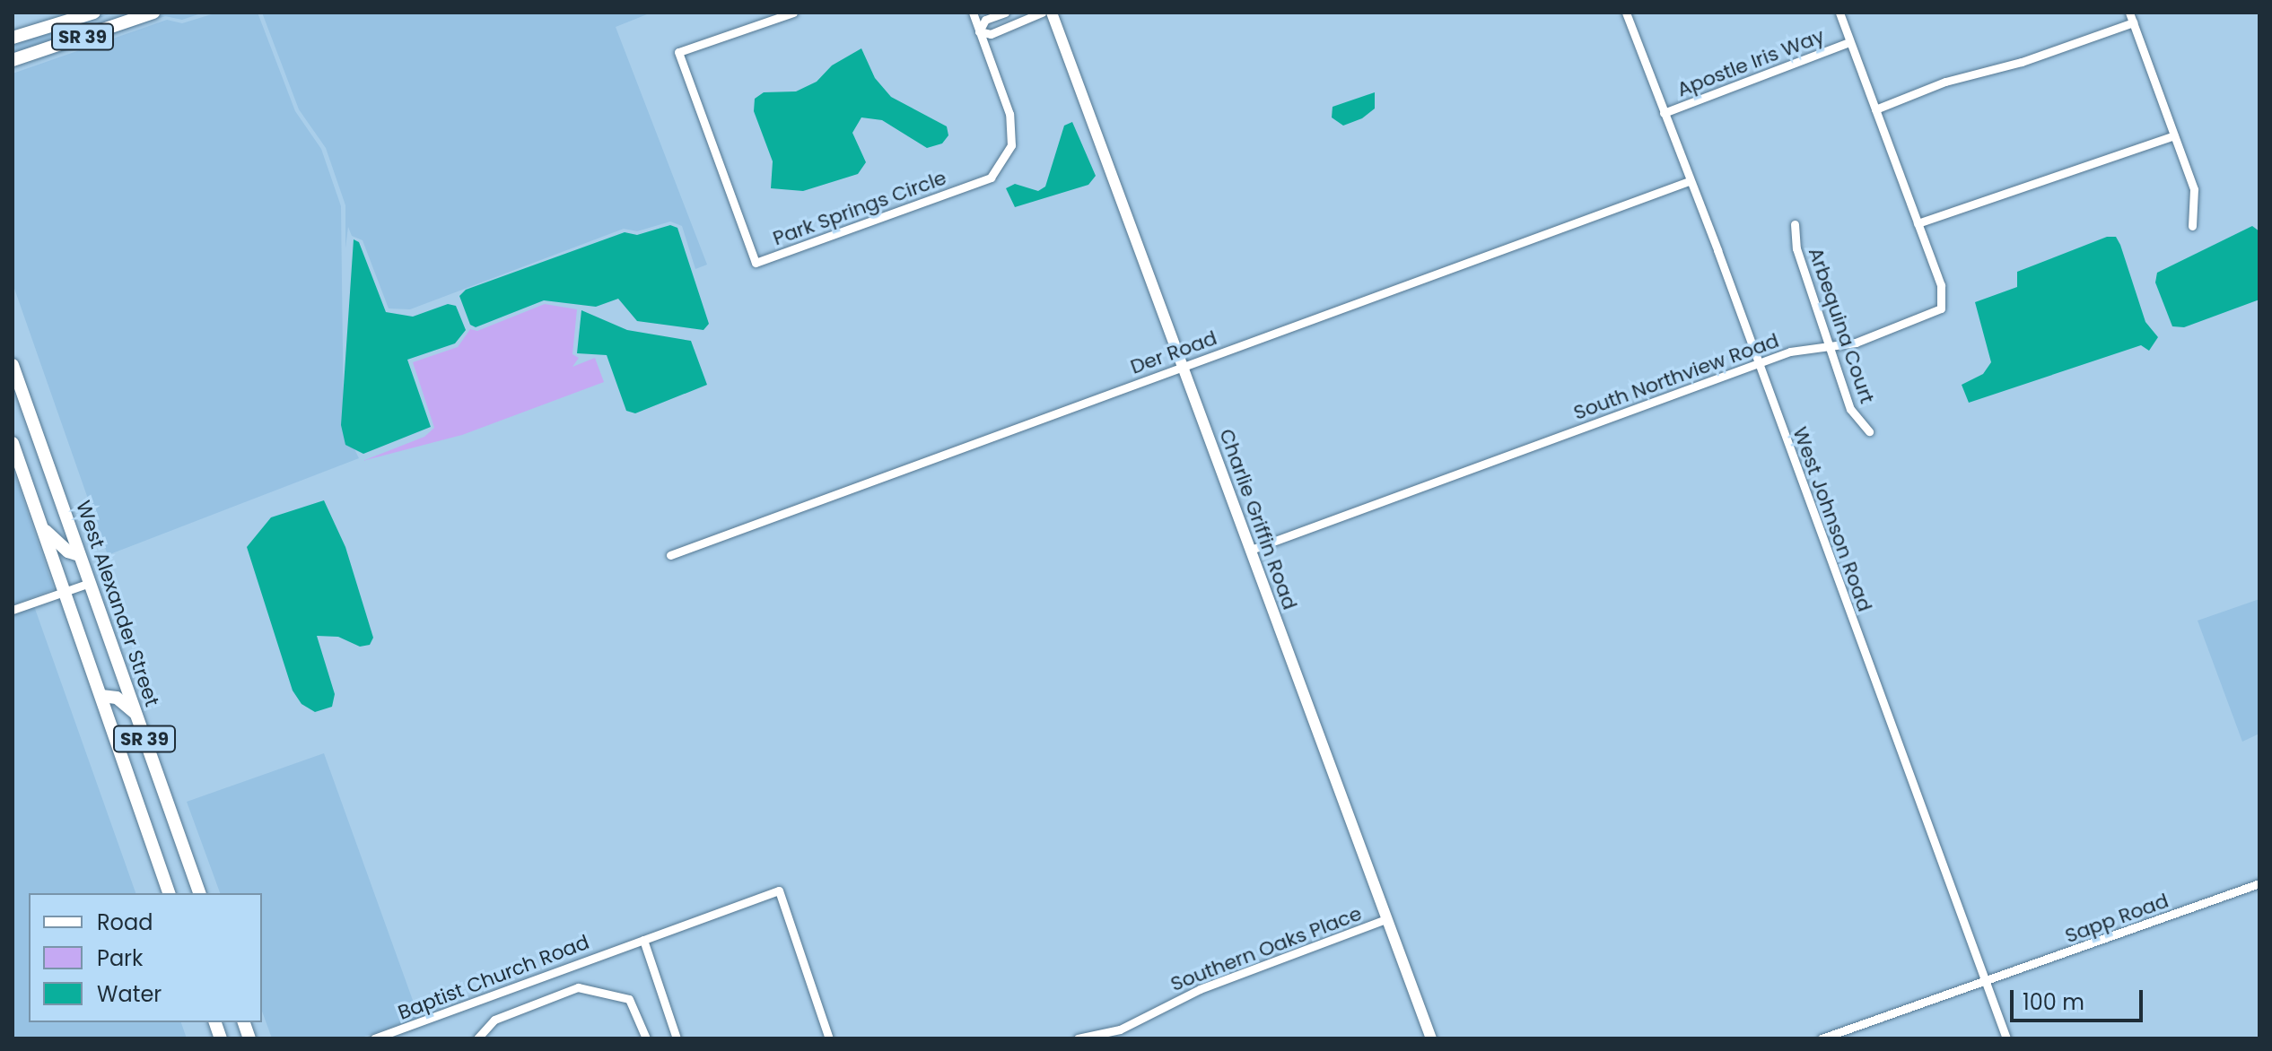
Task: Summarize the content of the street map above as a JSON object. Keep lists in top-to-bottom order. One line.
{"streets":{"main road":["SR 39","West Alexander Street"],"street":["Apostle Iris Way","Park Springs Circle","Arbequina Court","Der Road","South Northview Road","Charlie Griffin Road","West Johnson Road","Sapp Road","Southern Oaks Place","Baptist Church Road"]},"crossings":[["Apostle Iris Way","South Northview Road"],["Apostle Iris Way","West Johnson Road"],["Arbequina Court","South Northview Road"],["Der Road","Charlie Griffin Road"],["Der Road","West Johnson Road"],["South Northview Road","Charlie Griffin Road"],["South Northview Road","West Johnson Road"],["Charlie Griffin Road","Southern Oaks Place"],["West Johnson Road","Sapp Road"]],"legend":["Road","Park","Water"],"scale_bar":"100 m"}
